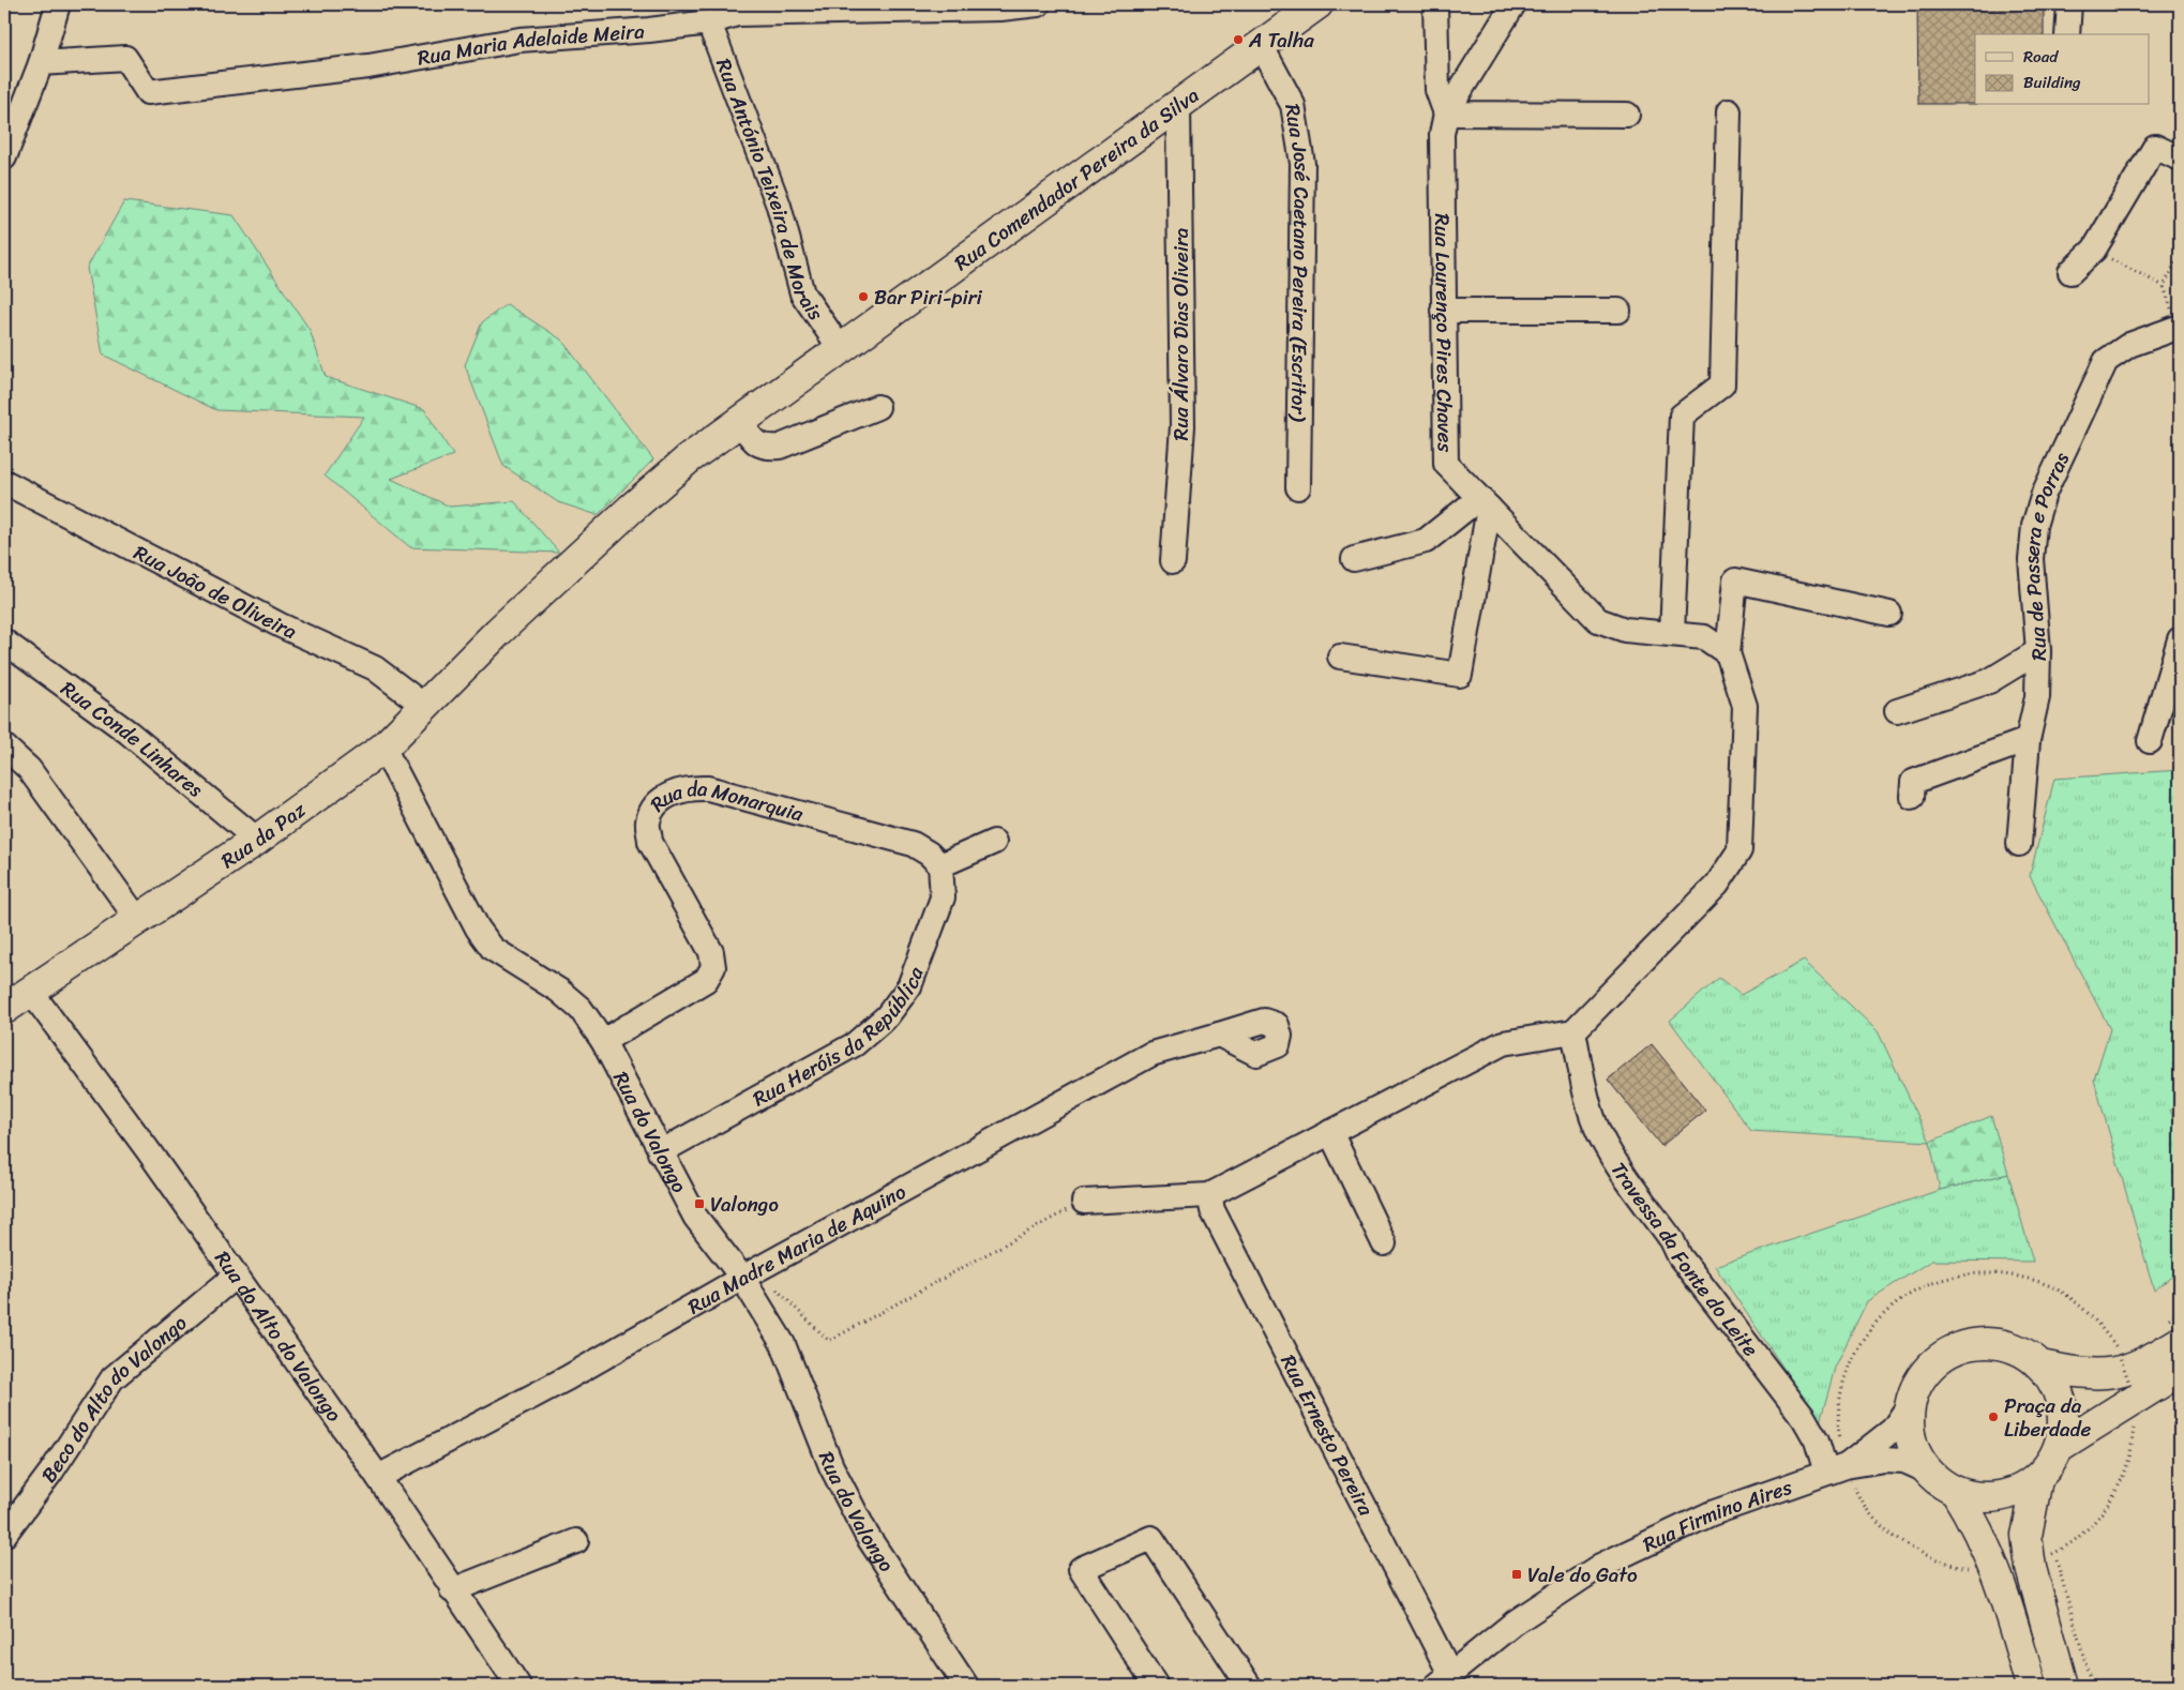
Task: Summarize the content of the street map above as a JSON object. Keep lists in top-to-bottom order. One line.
{"streets":{"main road":["Rua Comendador Pereira da Silva","Rua da Paz"],"street":["Rua Maria Adelaide Meira","Rua António Teixeira de Morais","Rua José Caetano Pereira (Escritor)","Rua Lourenço Pires Chaves","Rua Álvaro Dias Oliveira","Rua de Passera e Porras","Rua João de Oliveira","Rua Conde Linhares","Rua da Monarquia","Rua Heróis da República","Rua do Valongo","Rua Madre Maria de Aquino","Travessa da Fonte do Leite","Rua do Alto do Valongo","Beco do Alto do Valongo","Rua Ernesto Pereira","Rua Firmino Aires"]},"crossings":[["Rua Maria Adelaide Meira","Rua António Teixeira de Morais"],["Rua Comendador Pereira da Silva","Rua António Teixeira de Morais"],["Rua Comendador Pereira da Silva","Rua José Caetano Pereira (Escritor)"],["Rua Comendador Pereira da Silva","Rua Álvaro Dias Oliveira"],["Rua Comendador Pereira da Silva","Rua da Paz"],["Rua João de Oliveira","Rua da Paz"],["Rua Conde Linhares","Rua da Paz"],["Rua da Monarquia","Rua Heróis da República"],["Rua da Monarquia","Rua do Valongo"],["Rua da Paz","Rua do Valongo"],["Rua da Paz","Rua do Alto do Valongo"],["Rua Heróis da República","Rua do Valongo"],["Rua do Valongo","Rua Madre Maria de Aquino"],["Rua Madre Maria de Aquino","Rua do Alto do Valongo"],["Travessa da Fonte do Leite","Rua Firmino Aires"],["Rua do Alto do Valongo","Beco do Alto do Valongo"],["Rua Ernesto Pereira","Rua Firmino Aires"]],"places":{"other":["A Talha","Bar Piri-piri","Praça da Liberdade"],"transit":["Valongo","Vale do Gato"]},"legend":["Road","Building"]}
